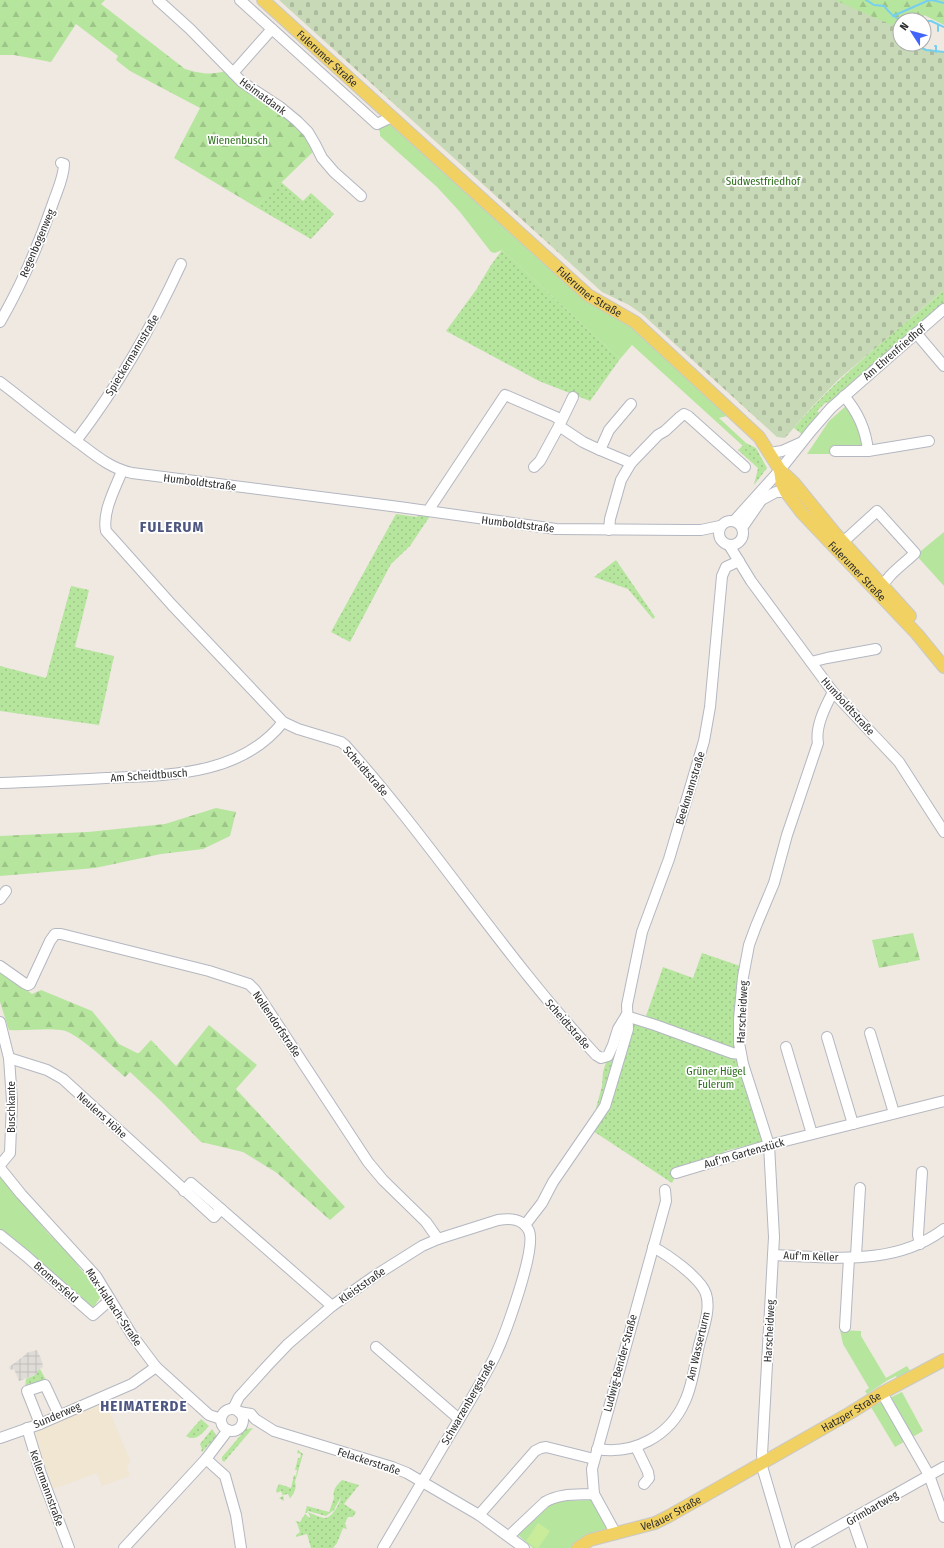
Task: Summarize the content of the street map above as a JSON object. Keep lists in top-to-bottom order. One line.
{"streets":{"main road":["Fulerumer Straße","Hatzper Straße","Velauer Straße"],"street":["Heimatdank","Regenbogenweg","Am Ehrenfriedhof","Spieckermannstraße","Humboldtstraße","Scheidtstraße","Am Scheidtbusch","Beekmannstraße","Harscheidweg","Nollendorfstraße","Buschkante","Neulens Höhe","Auf'm Gartenstück","Auf'm Keller","Bromersfeld","Kleiststraße","Max-Halbach-Straße","Am Wasserturm","Ludwig-Bender-Straße","Schwarzenbergstraße","Sunderweg","Felackerstraße","Kellermannstraße","Grimbartweg"]},"crossings":[["Fulerumer Straße","Am Ehrenfriedhof"],["Spieckermannstraße","Humboldtstraße"],["Humboldtstraße","Scheidtstraße"],["Humboldtstraße","Beekmannstraße"],["Humboldtstraße","Harscheidweg"],["Scheidtstraße","Am Scheidtbusch"],["Scheidtstraße","Beekmannstraße"],["Beekmannstraße","Kleiststraße"],["Beekmannstraße","Schwarzenbergstraße"],["Harscheidweg","Auf'm Gartenstück"],["Harscheidweg","Auf'm Keller"],["Harscheidweg","Hatzper Straße"],["Harscheidweg","Velauer Straße"],["Nollendorfstraße","Kleiststraße"],["Buschkante","Neulens Höhe"],["Buschkante","Max-Halbach-Straße"],["Neulens Höhe","Kleiststraße"],["Bromersfeld","Max-Halbach-Straße"],["Kleiststraße","Max-Halbach-Straße"],["Kleiststraße","Schwarzenbergstraße"],["Kleiststraße","Felackerstraße"],["Max-Halbach-Straße","Sunderweg"],["Max-Halbach-Straße","Felackerstraße"],["Am Wasserturm","Ludwig-Bender-Straße"],["Ludwig-Bender-Straße","Velauer Straße"],["Schwarzenbergstraße","Felackerstraße"],["Hatzper Straße","Velauer Straße"],["Sunderweg","Kellermannstraße"]],"districts":["FULERUM","HEIMATERDE"],"parks":["Wienenbusch","Südwestfriedhof","Grüner Hügel Fulerum"],"north":"top left"}
